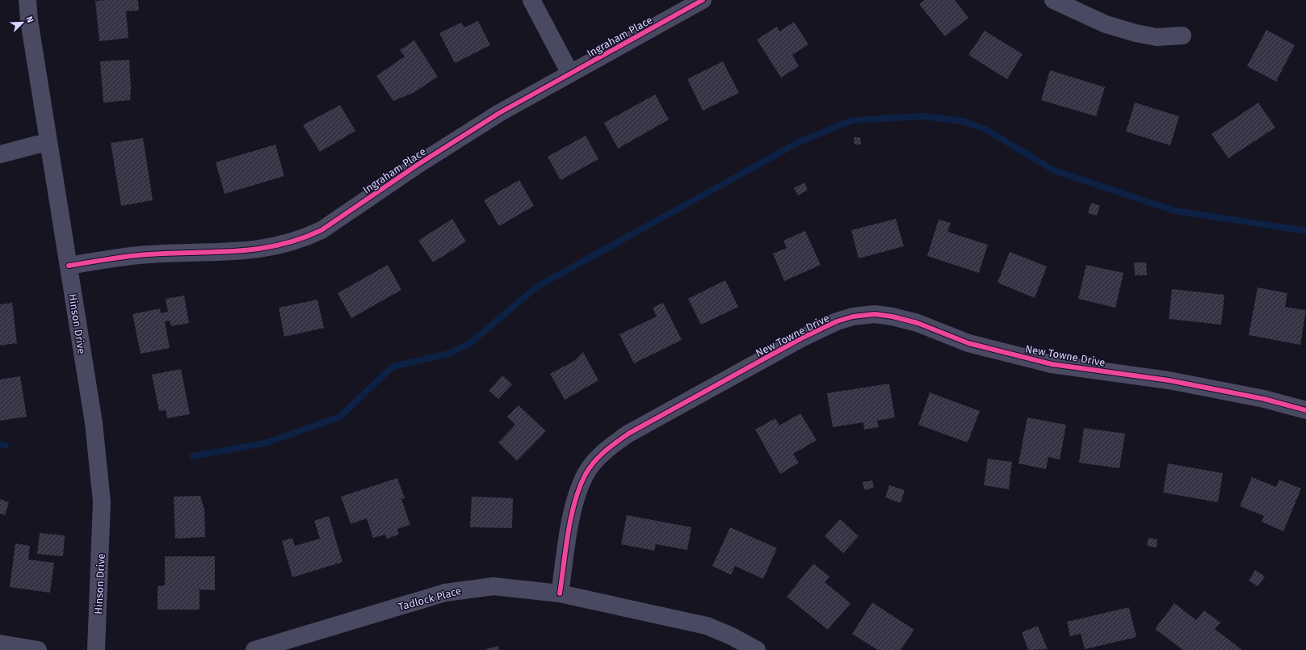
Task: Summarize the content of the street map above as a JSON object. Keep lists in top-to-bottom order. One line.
{"streets":{"street":["Ingraham Place","Hinson Drive","New Towne Drive","Tadlock Place"]},"crossings":[["Ingraham Place","Hinson Drive"],["New Towne Drive","Tadlock Place"]],"north":"top right"}
